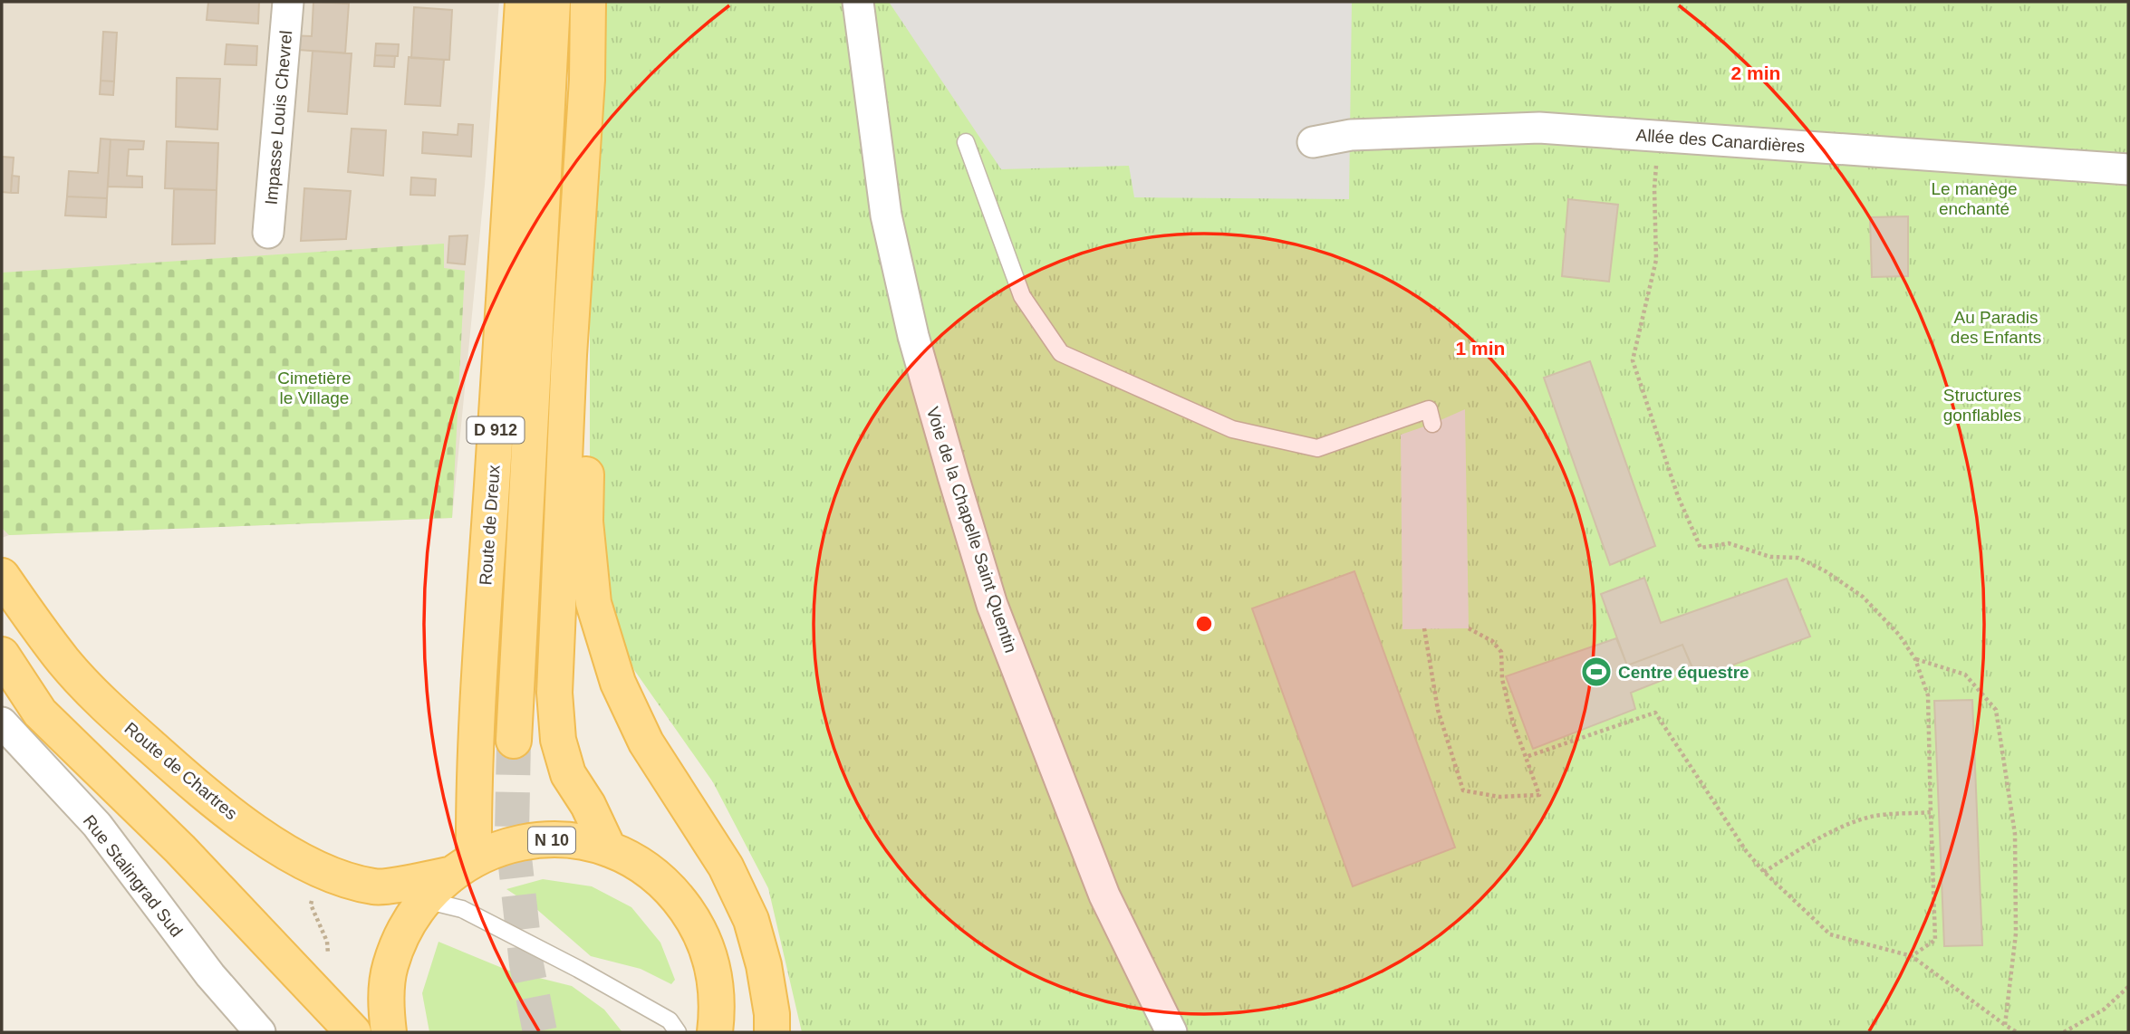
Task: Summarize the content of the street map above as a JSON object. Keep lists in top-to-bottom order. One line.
{"streets":{"main road":["D 912","Route de Dreux","Route de Chartres","N 10"],"street":["Impasse Louis Chevrel","Allée des Canardières","Voie de la Chapelle Saint Quentin","Rue Stalingrad Sud"]},"crossings":[["Route de Dreux","Route de Chartres"],["Route de Dreux","N 10"],["Route de Chartres","N 10"]],"parks":["Le manège enchanté","Au Paradis des Enfants","Cimetière le Village","Structures gonflables"],"places":{"sports":["Centre équestre"]},"rings":["2 min","1 min"]}
